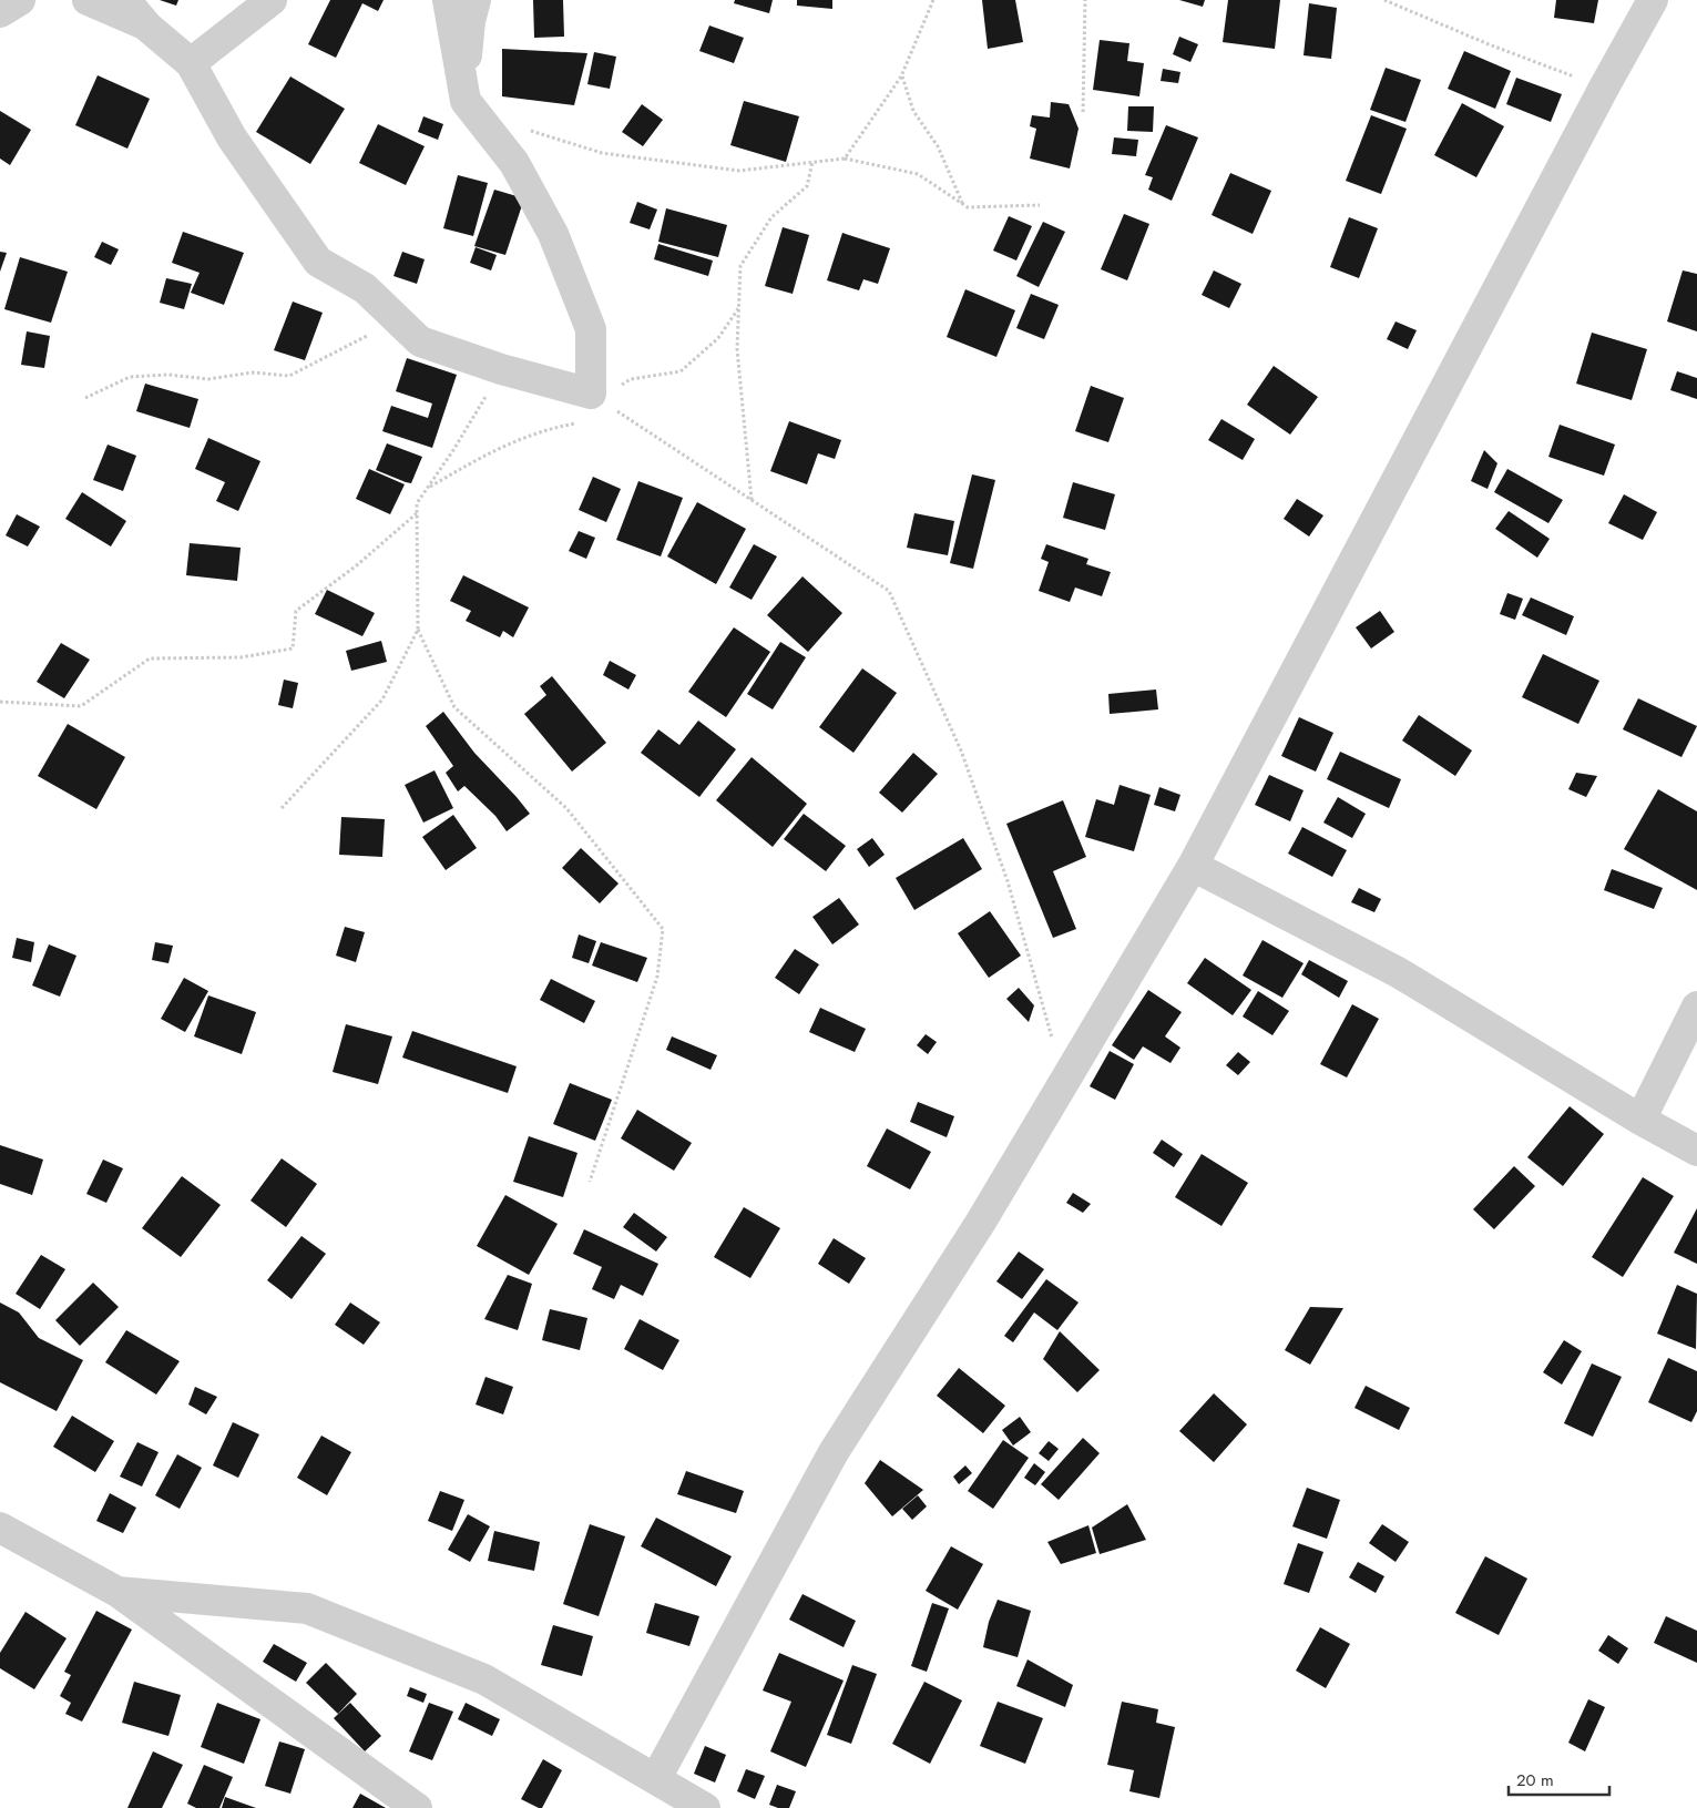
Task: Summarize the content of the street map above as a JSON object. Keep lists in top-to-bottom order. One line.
{"scale_bar":"20 m"}
